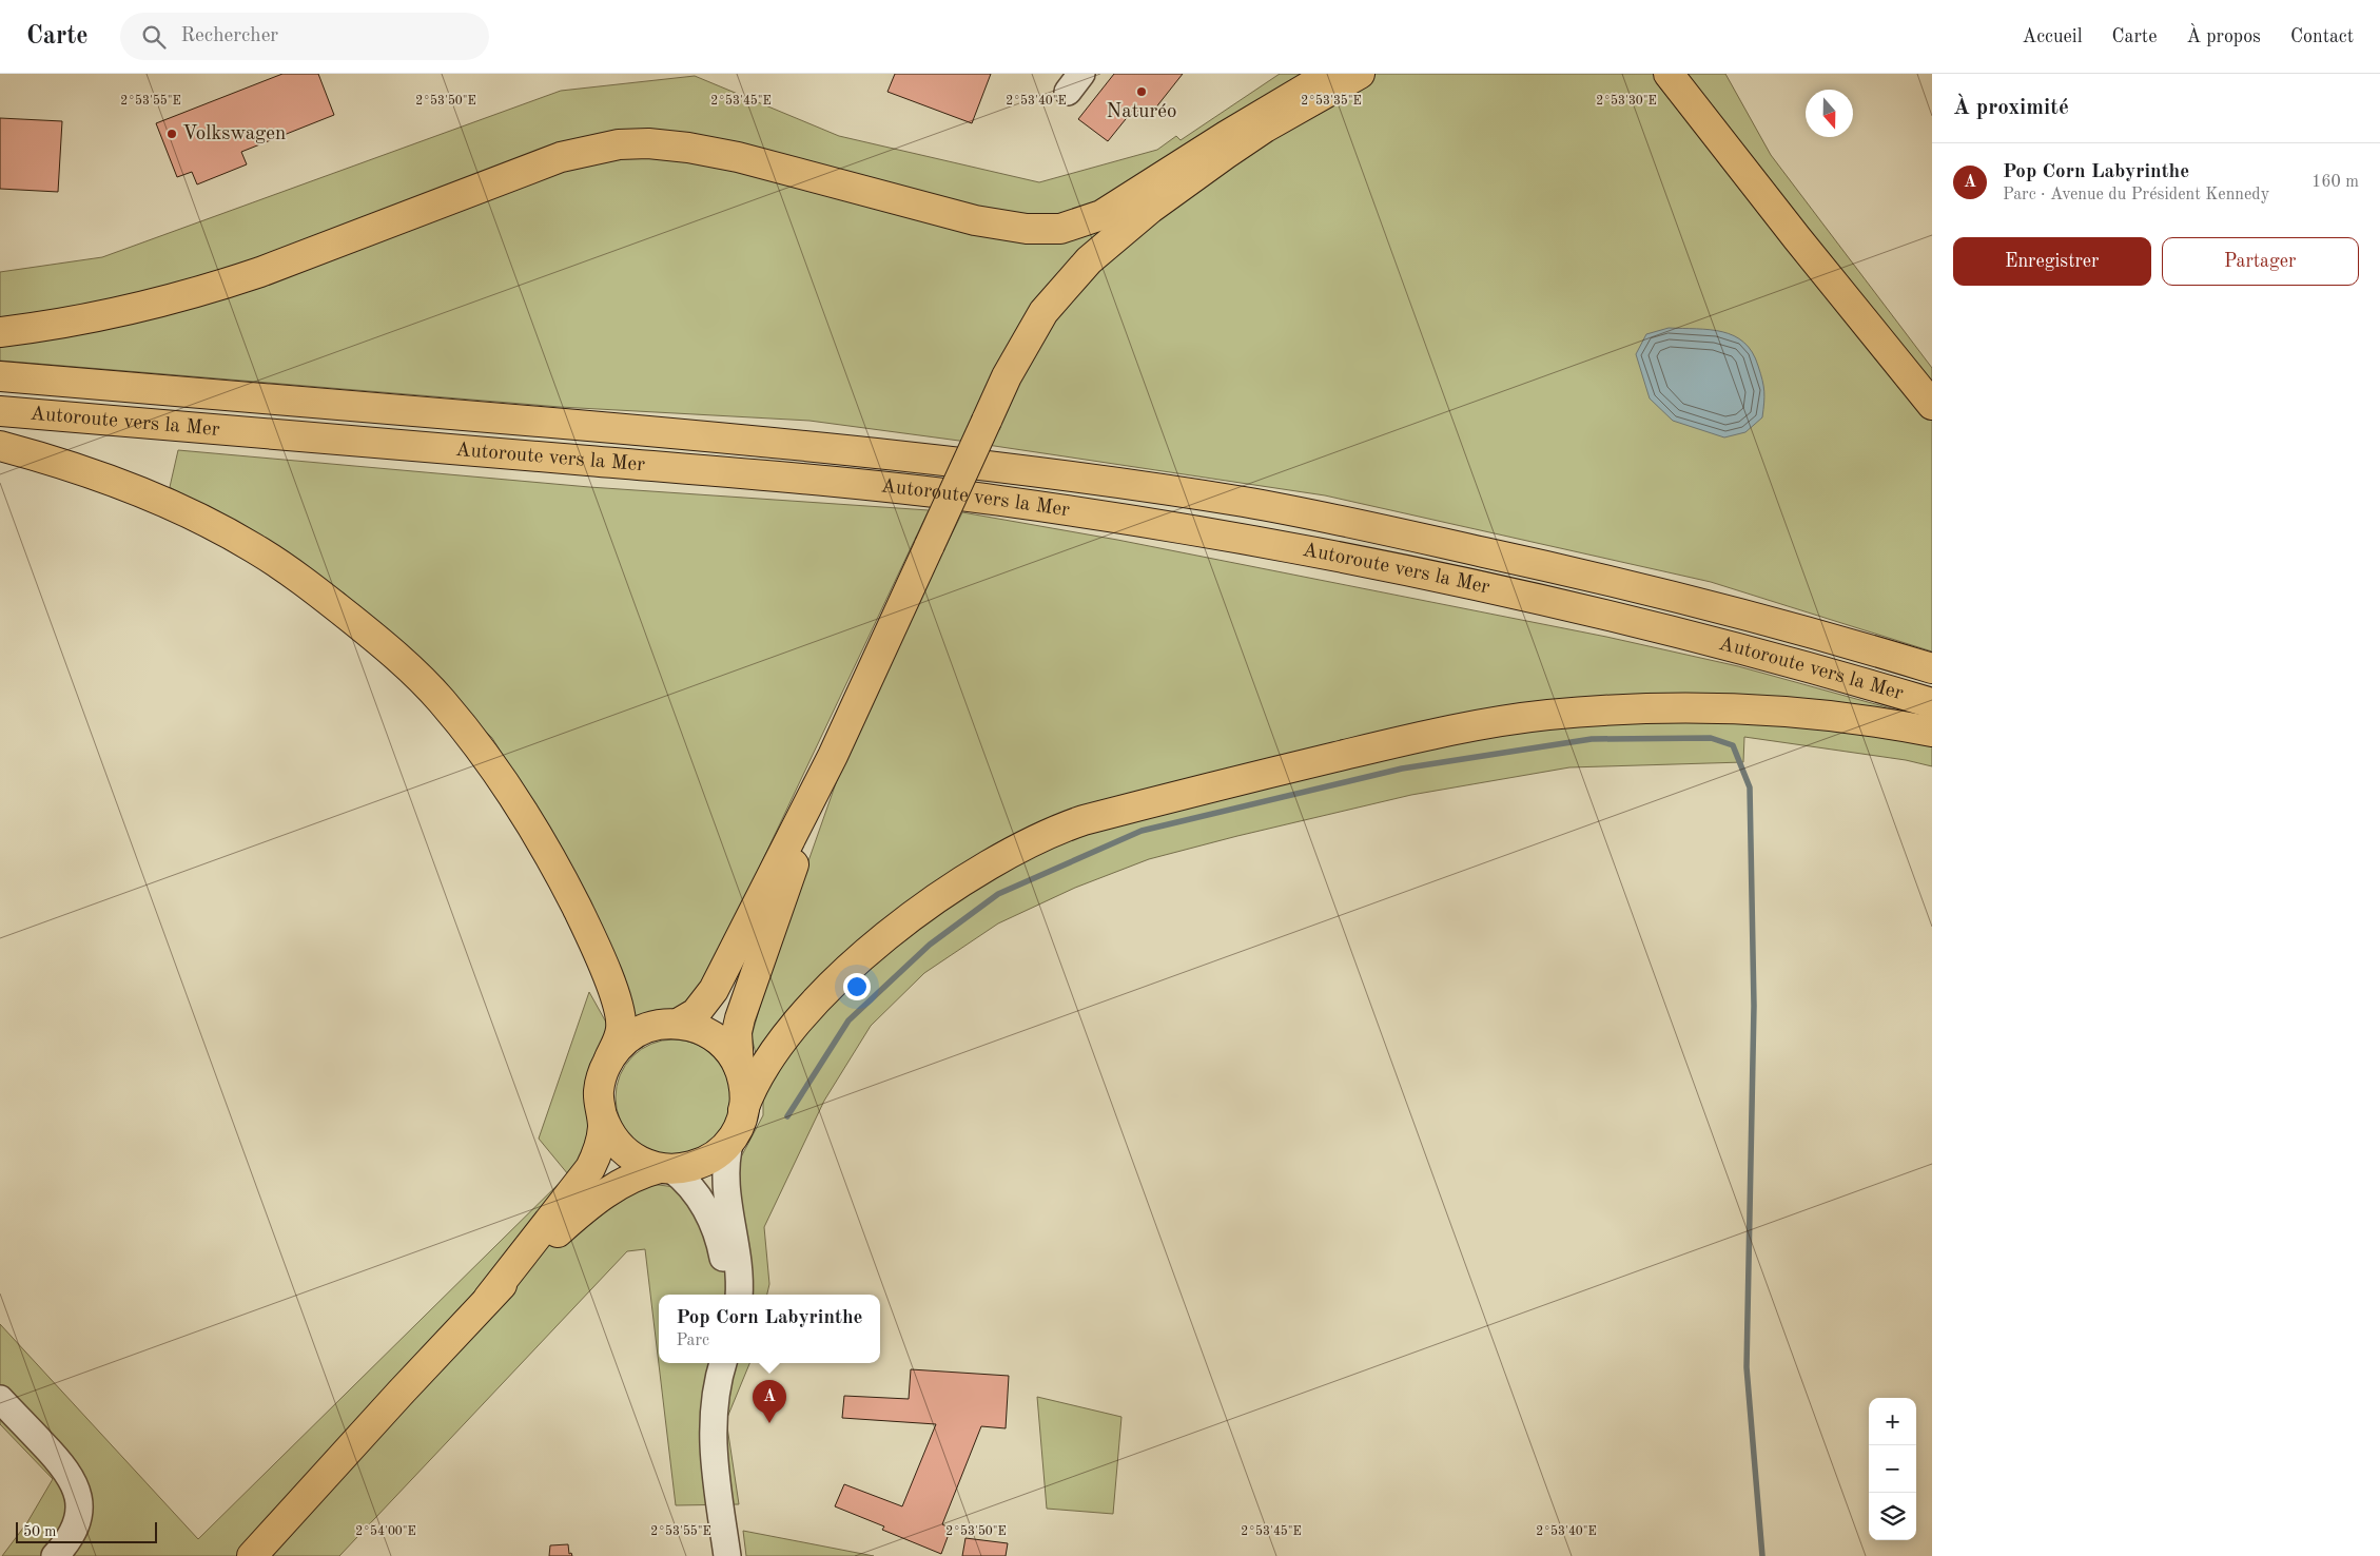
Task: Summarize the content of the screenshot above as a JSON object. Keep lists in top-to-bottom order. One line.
{"streets":{"main road":["Autoroute vers la Mer"]},"places":["Naturéo","Volkswagen"],"scale_bar":"50 m","north":"bottom","page":{"header":"Carte","search":"Rechercher","nav":["Accueil","Carte","À propos","Contact"],"heading":"À proximité","list":[{"mark":"A","name":"Pop Corn Labyrinthe","note":"Parc · Avenue du Président Kennedy","value":"160 m"}],"buttons":["Enregistrer","Partager"],"popup":["Pop Corn Labyrinthe","Parc"],"pins":"A","map_buttons":["+","−"],"scale":"50 m"},"coordinates":["2°53'30\"E","2°53'55\"E","2°53'50\"E","2°53'45\"E","2°53'40\"E","2°53'35\"E","2°54'00\"E"]}
